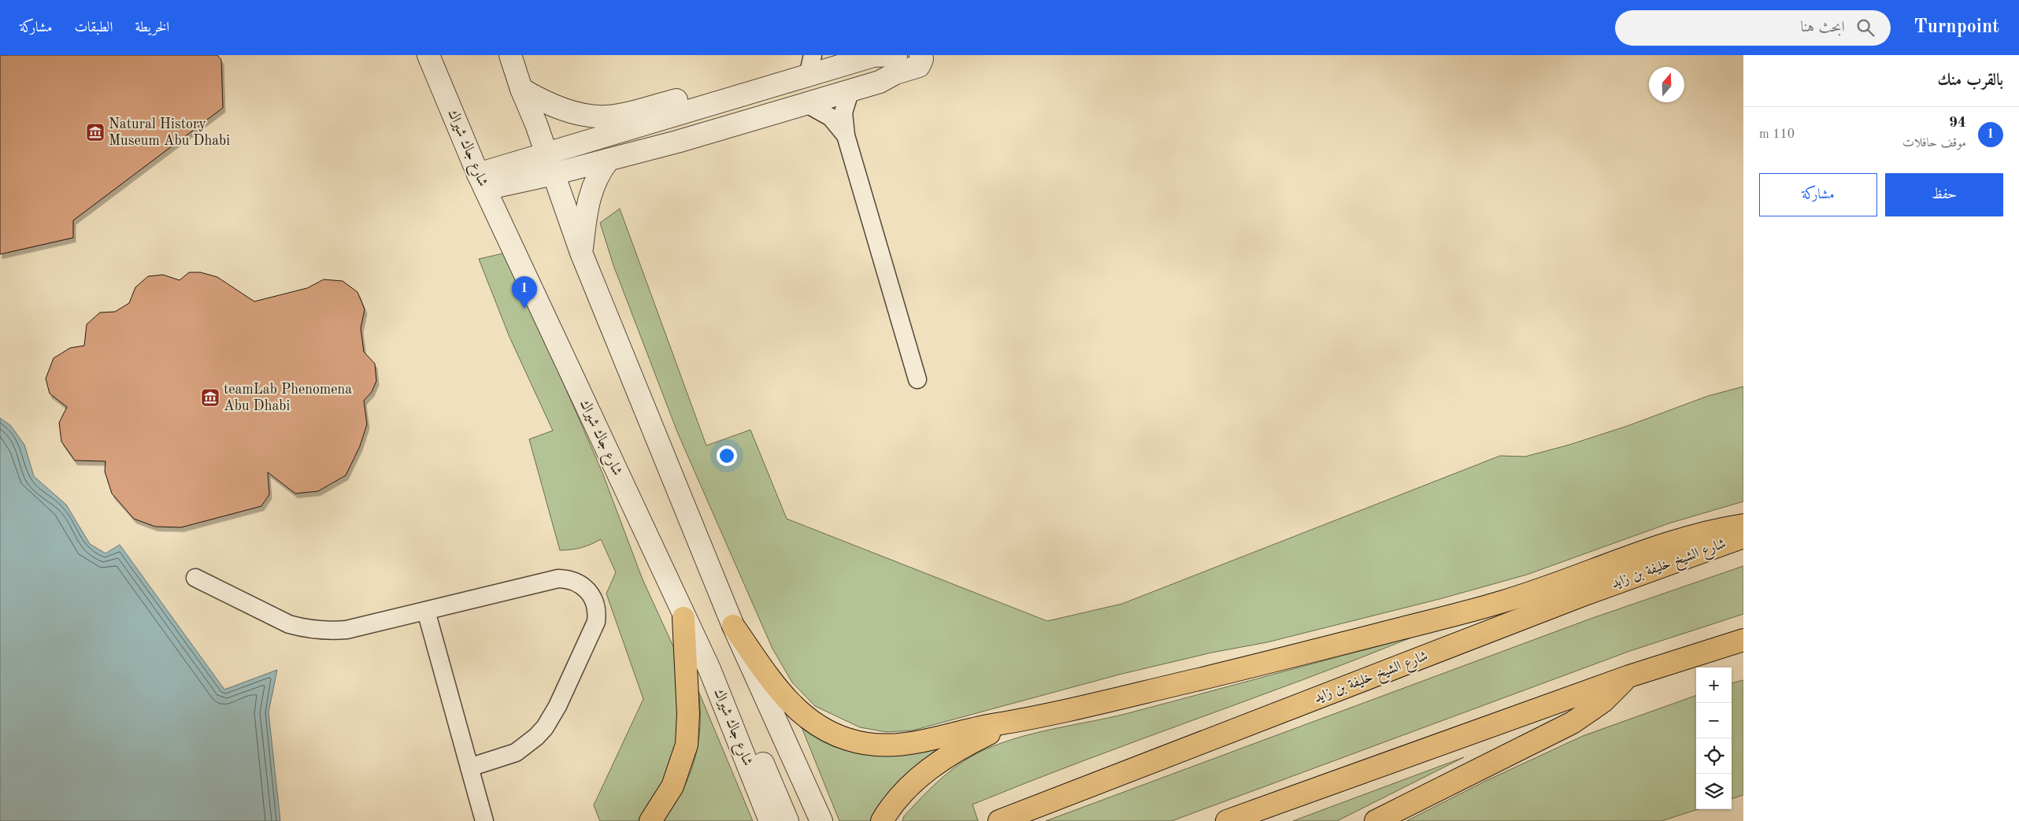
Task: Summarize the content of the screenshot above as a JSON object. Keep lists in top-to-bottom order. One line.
{"streets":{"highway":["شارع الشيخ خليفة بن زايد"],"street":["شارع جاك شيراك"]},"places":{"museum":["Natural History Museum Abu Dhabi","teamLab Phenomena Abu Dhabi"]},"north":"top","page":{"header":"Turnpoint","search":"ابحث هنا","nav":["الخريطة","الطبقات","مشاركة"],"heading":"بالقرب منك","list":[{"mark":"1","name":"94","note":"موقف حافلات","value":"110 m"}],"buttons":["حفظ","مشاركة"],"pins":"1","map_buttons":["+","−"]}}
